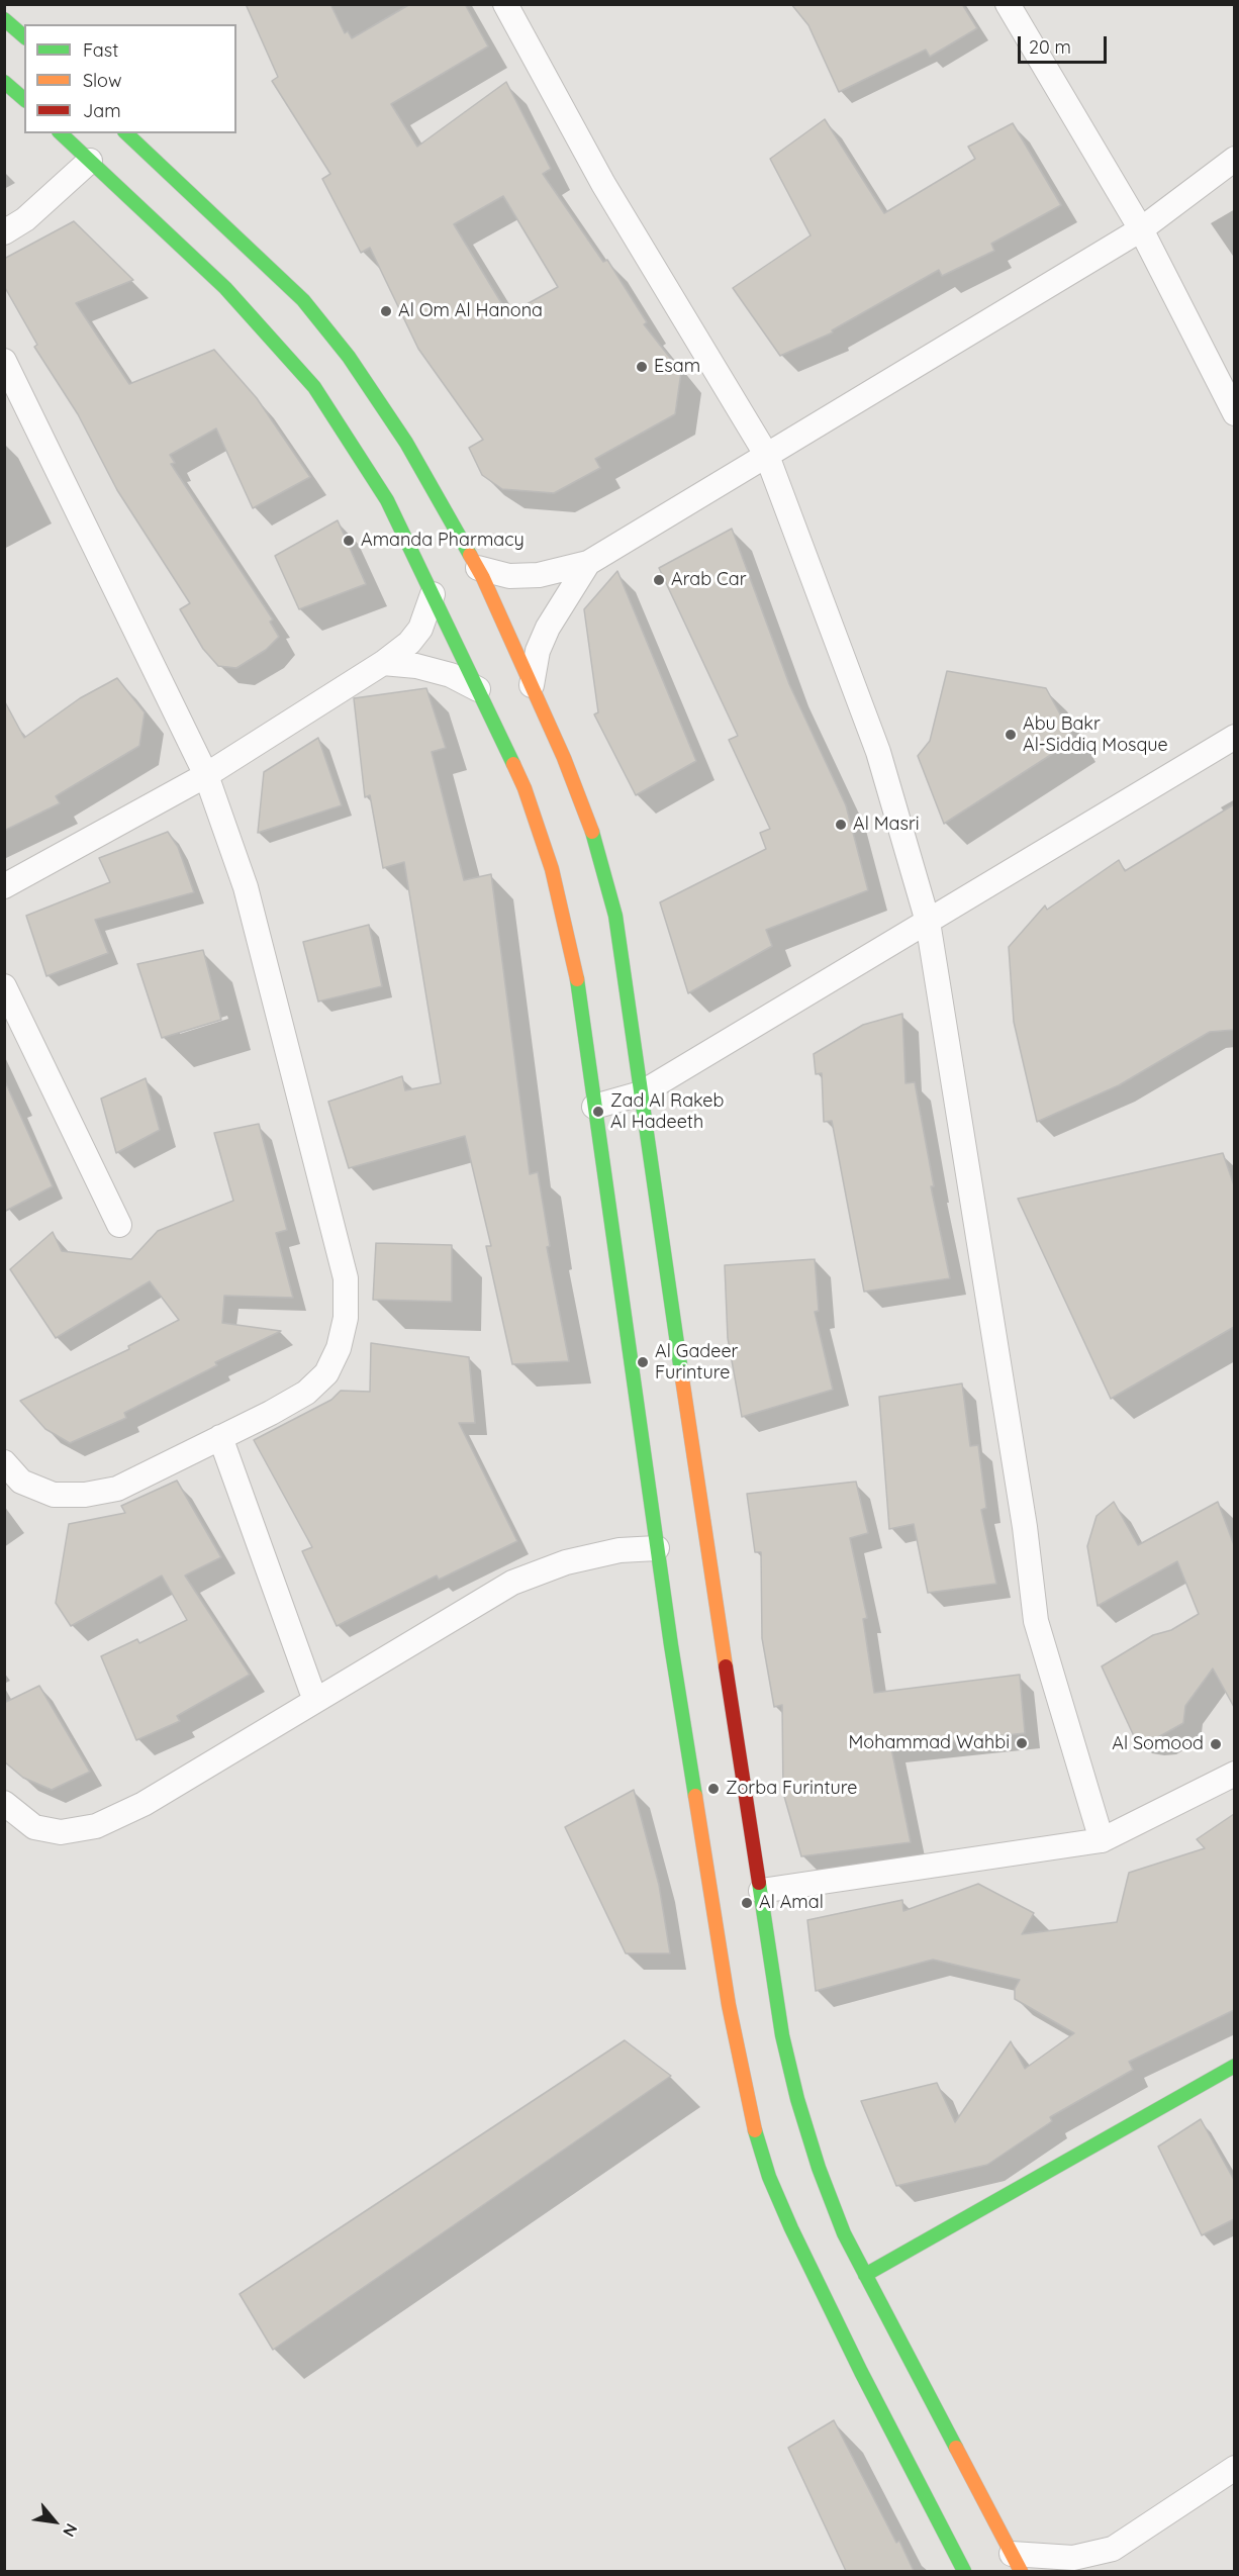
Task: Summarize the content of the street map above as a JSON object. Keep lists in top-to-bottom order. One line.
{"places":["Al Om Al Hanona","Esam","Amanda Pharmacy","Arab Car","Abu Bakr Al-Siddiq Mosque","Al Masri","Zad Al Rakeb Al Hadeeth","Al Gadeer Furinture","Mohammad Wahbi","Al Somood","Zorba Furinture","Al Amal"],"legend":["Fast","Slow","Jam"],"scale_bar":"20 m","north":"bottom right"}
